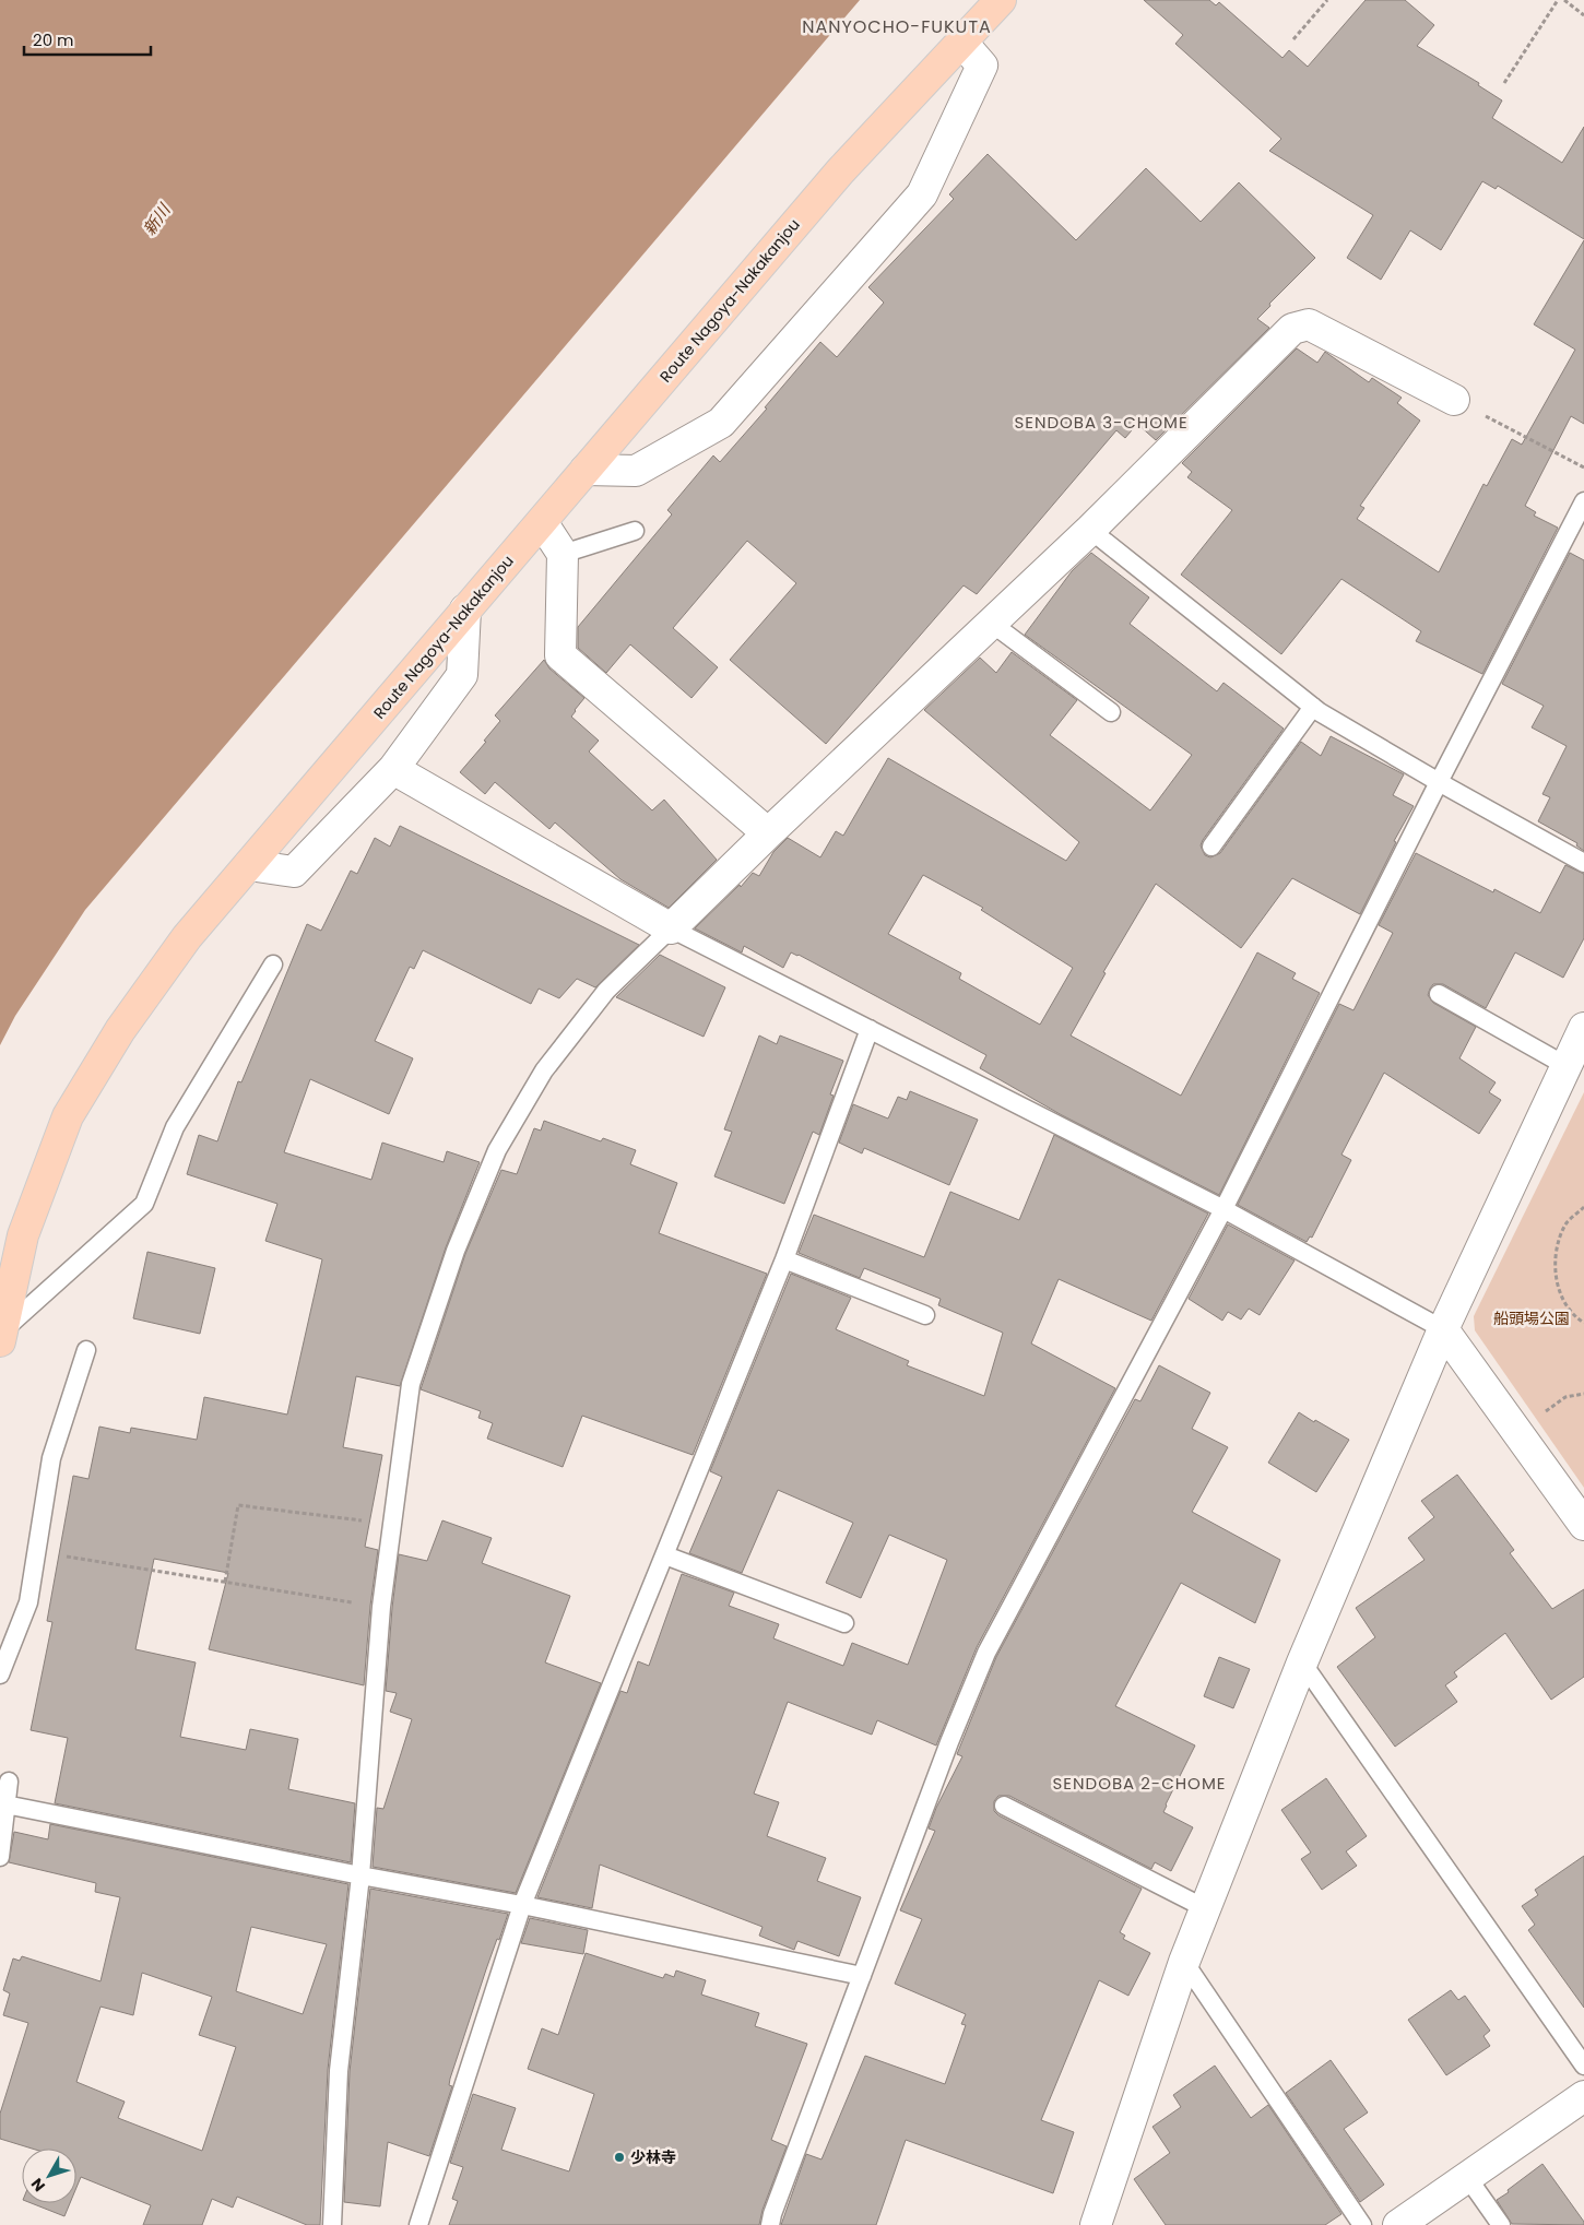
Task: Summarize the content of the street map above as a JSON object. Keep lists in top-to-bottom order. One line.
{"streets":{"main road":["Route Nagoya-Nakakanjou"]},"districts":["NANYOCHO-FUKUTA","SENDOBA 3-CHOME","SENDOBA 2-CHOME"],"water":["新川"],"parks":["船頭場公園"],"places":["少林寺"],"scale_bar":"20 m","north":"bottom left"}
